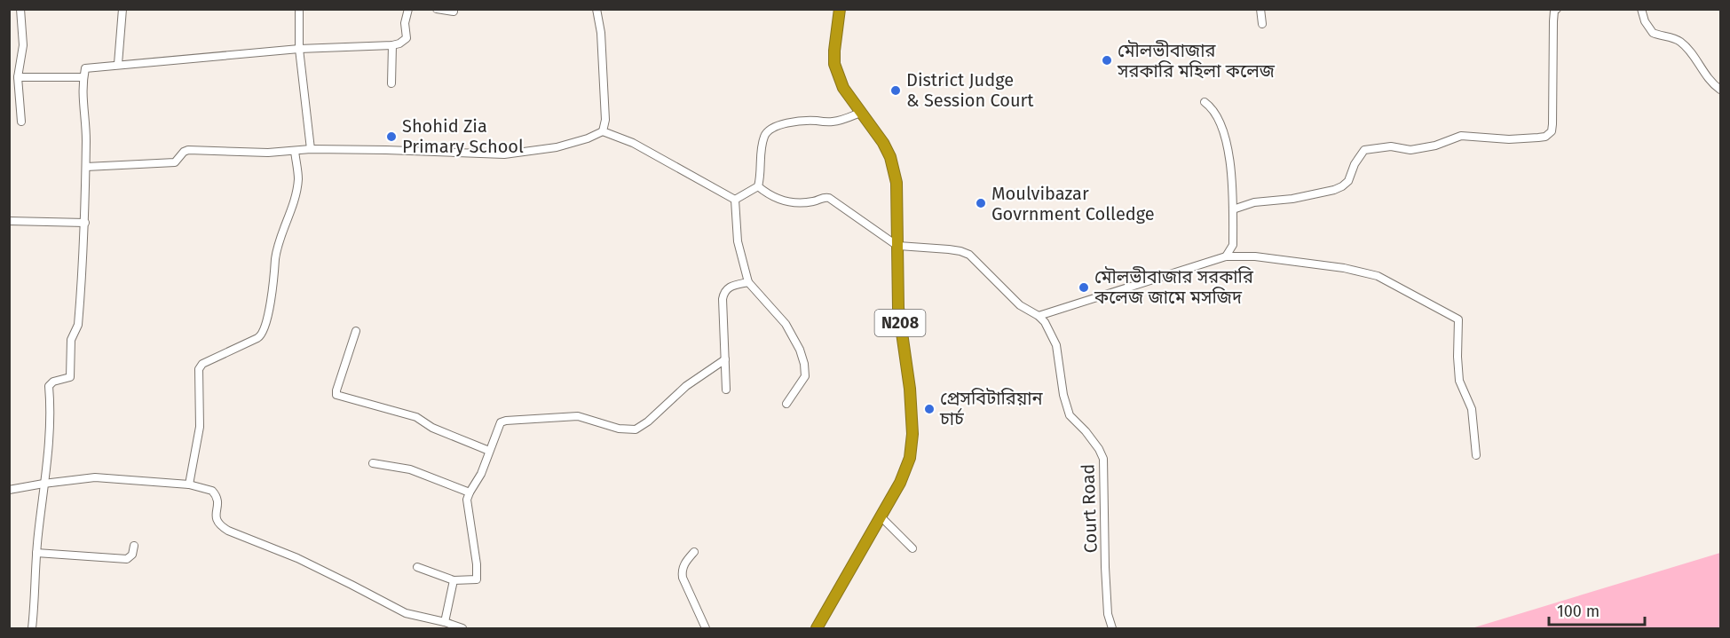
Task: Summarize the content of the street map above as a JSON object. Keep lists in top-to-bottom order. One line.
{"streets":{"highway":["N208"],"street":["Court Road"]},"crossings":[["N208","Court Road"]],"places":["মৌলভীবাজার সরকারি মহিলা কলেজ","District Judge & Session Court","Shohid Zia Primary School","Moulvibazar Govrnment Colledge","মৌলভীবাজার সরকারি কলেজ জামে মসজিদ","প্রেসবিটারিয়ান চার্চ"],"scale_bar":"100 m"}
